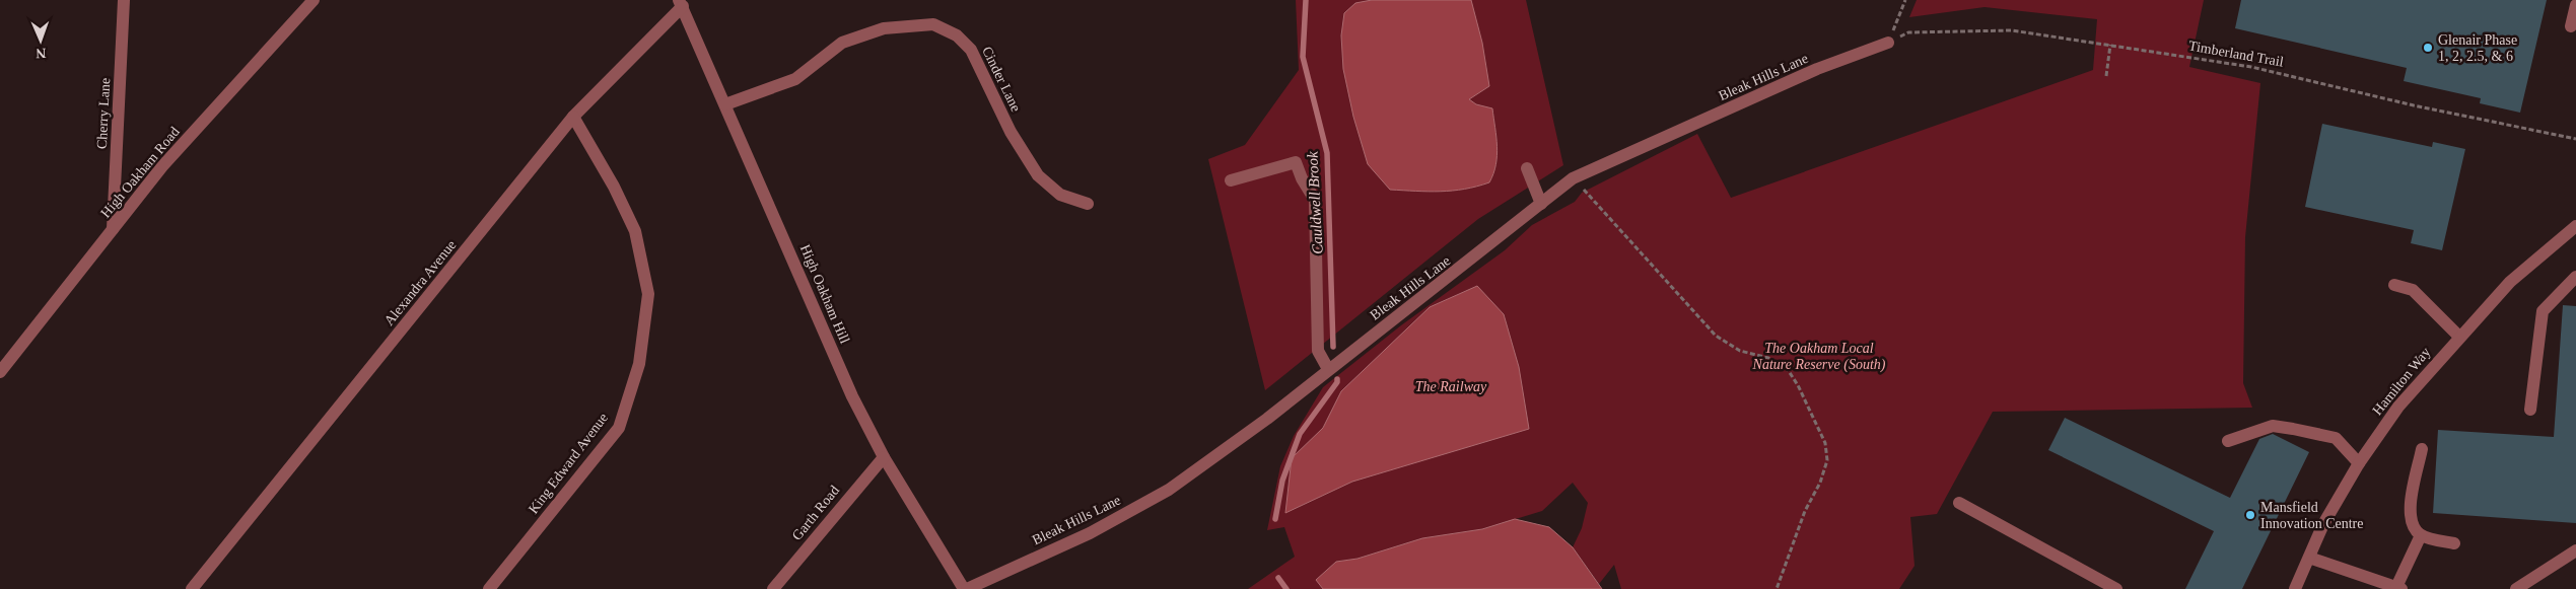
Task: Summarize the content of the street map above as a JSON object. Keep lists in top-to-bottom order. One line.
{"streets":{"street":["Bleak Hills Lane","Cinder Lane","Cherry Lane","High Oakham Road","Alexandra Avenue","High Oakham Hill","Hamilton Way","King Edward Avenue","Garth Road"],"path":["Timberland Trail"]},"crossings":[["Timberland Trail","Bleak Hills Lane"],["Bleak Hills Lane","High Oakham Hill"],["Cinder Lane","High Oakham Hill"],["Cherry Lane","High Oakham Road"],["Alexandra Avenue","High Oakham Hill"],["Alexandra Avenue","King Edward Avenue"],["High Oakham Hill","Garth Road"]],"water":["Cauldwell Brook"],"parks":["The Oakham Local Nature Reserve (South)","The Railway"],"places":["Glenair Phase 1, 2, 2.5, & 6","Mansfield Innovation Centre"],"north":"bottom"}
